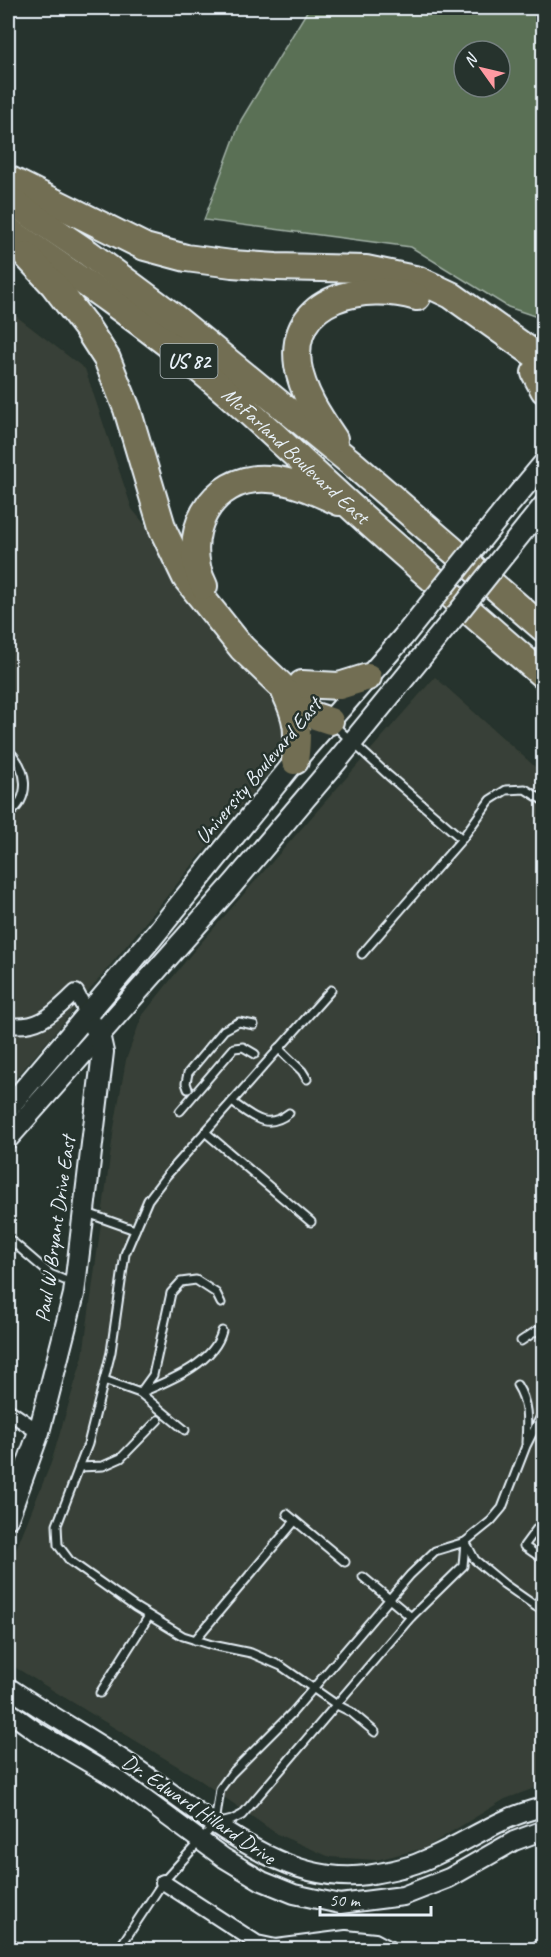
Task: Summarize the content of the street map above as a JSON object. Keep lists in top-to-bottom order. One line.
{"streets":{"highway":["US 82","McFarland Boulevard East"],"main road":["University Boulevard East","Paul W Bryant Drive East"],"street":["Dr. Edward Hillard Drive"]},"crossings":[["University Boulevard East","Paul W Bryant Drive East"]],"scale_bar":"50 m","north":"top left"}
